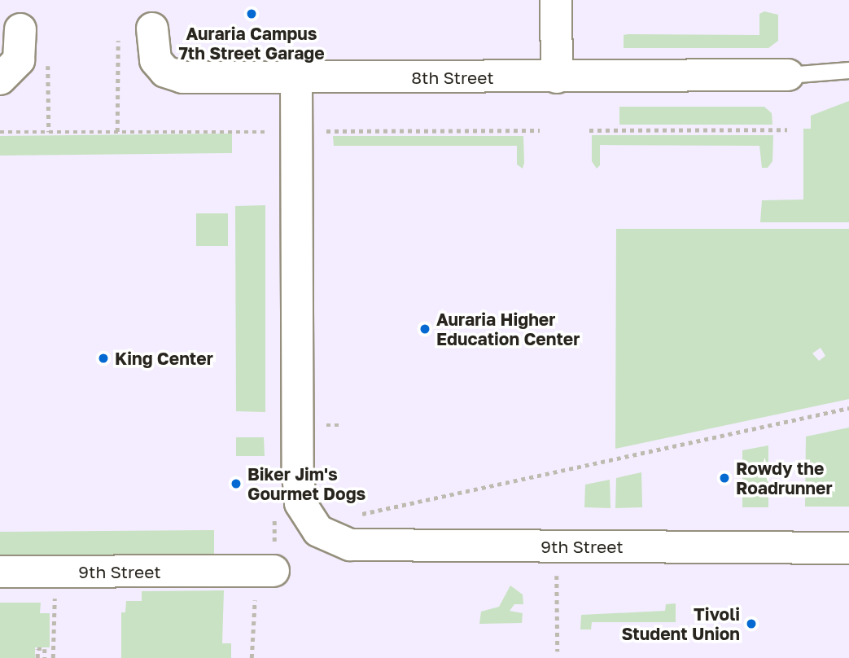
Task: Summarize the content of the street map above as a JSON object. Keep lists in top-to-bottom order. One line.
{"streets":{"street":["8th Street","9th Street"]},"crossings":[["8th Street","9th Street"]],"places":["Auraria Campus 7th Street Garage","Auraria Higher Education Center","King Center","Rowdy the Roadrunner","Biker Jim's Gourmet Dogs","Tivoli Student Union"]}
